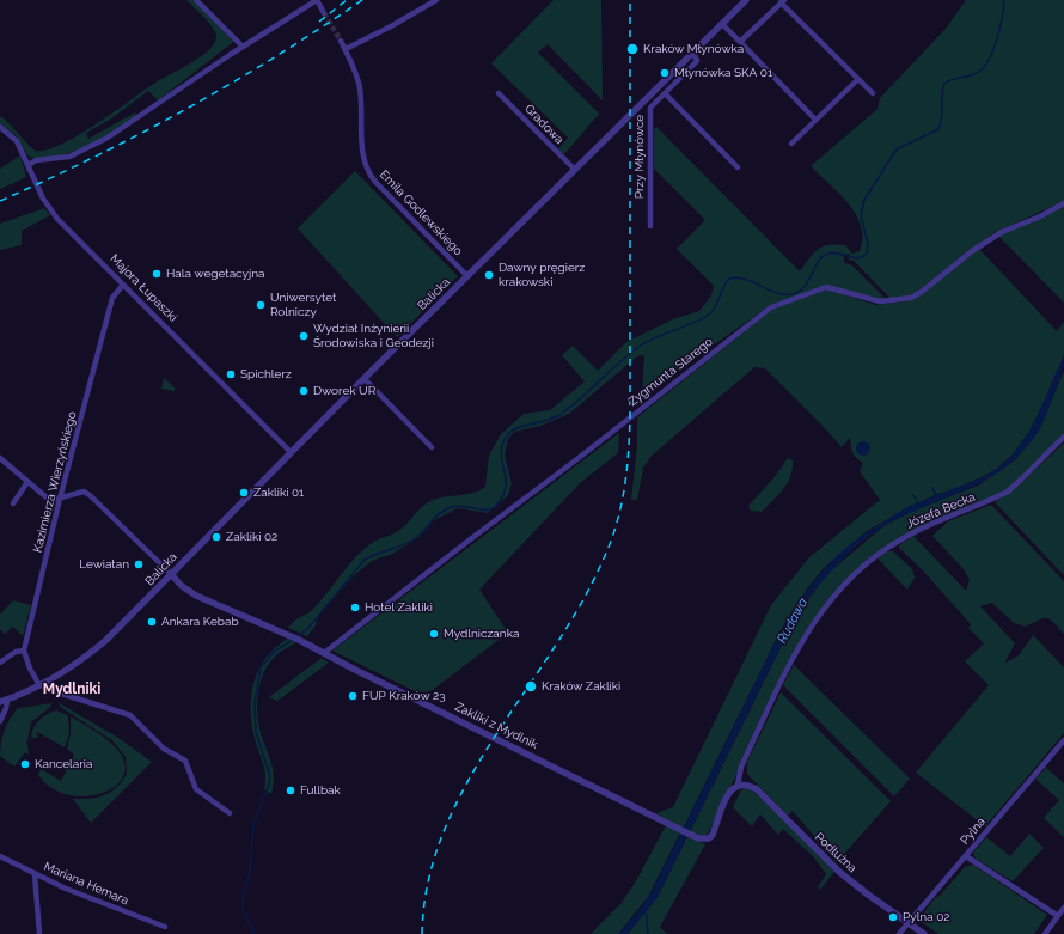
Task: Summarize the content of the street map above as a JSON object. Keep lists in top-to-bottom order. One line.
{"streets":{"street":["Gradowa","Przy Młynówce","Emila Godlewskiego","Majora Łupaszki","Balicka","Zygmunta Starego","Kazimierza Wierzyńskiego","Józefa Becka","Zakliki z Mydlnik","Pylna","Podłużna","Mariana Hemara"]},"crossings":[["Gradowa","Balicka"],["Przy Młynówce","Balicka"],["Emila Godlewskiego","Balicka"],["Majora Łupaszki","Balicka"],["Majora Łupaszki","Kazimierza Wierzyńskiego"],["Balicka","Zakliki z Mydlnik"],["Zygmunta Starego","Zakliki z Mydlnik"],["Józefa Becka","Zakliki z Mydlnik"],["Józefa Becka","Podłużna"],["Zakliki z Mydlnik","Podłużna"],["Pylna","Podłużna"]],"districts":["Mydlniki"],"water":["Rudawa"],"places":["Kraków Młynówka","Młynówka SKA 01","Hala wegetacyjna","Dawny pręgierz krakowski","Uniwersytet Rolniczy","Wydział Inżynierii Środowiska i Geodezji","Spichlerz","Dworek UR","Zakliki 01","Zakliki 02","Lewiatan","Hotel Zakliki","Ankara Kebab","Mydlniczanka","Kraków Zakliki","FUP Kraków 23","Kancelaria","Fullbak","Pylna 02"]}
